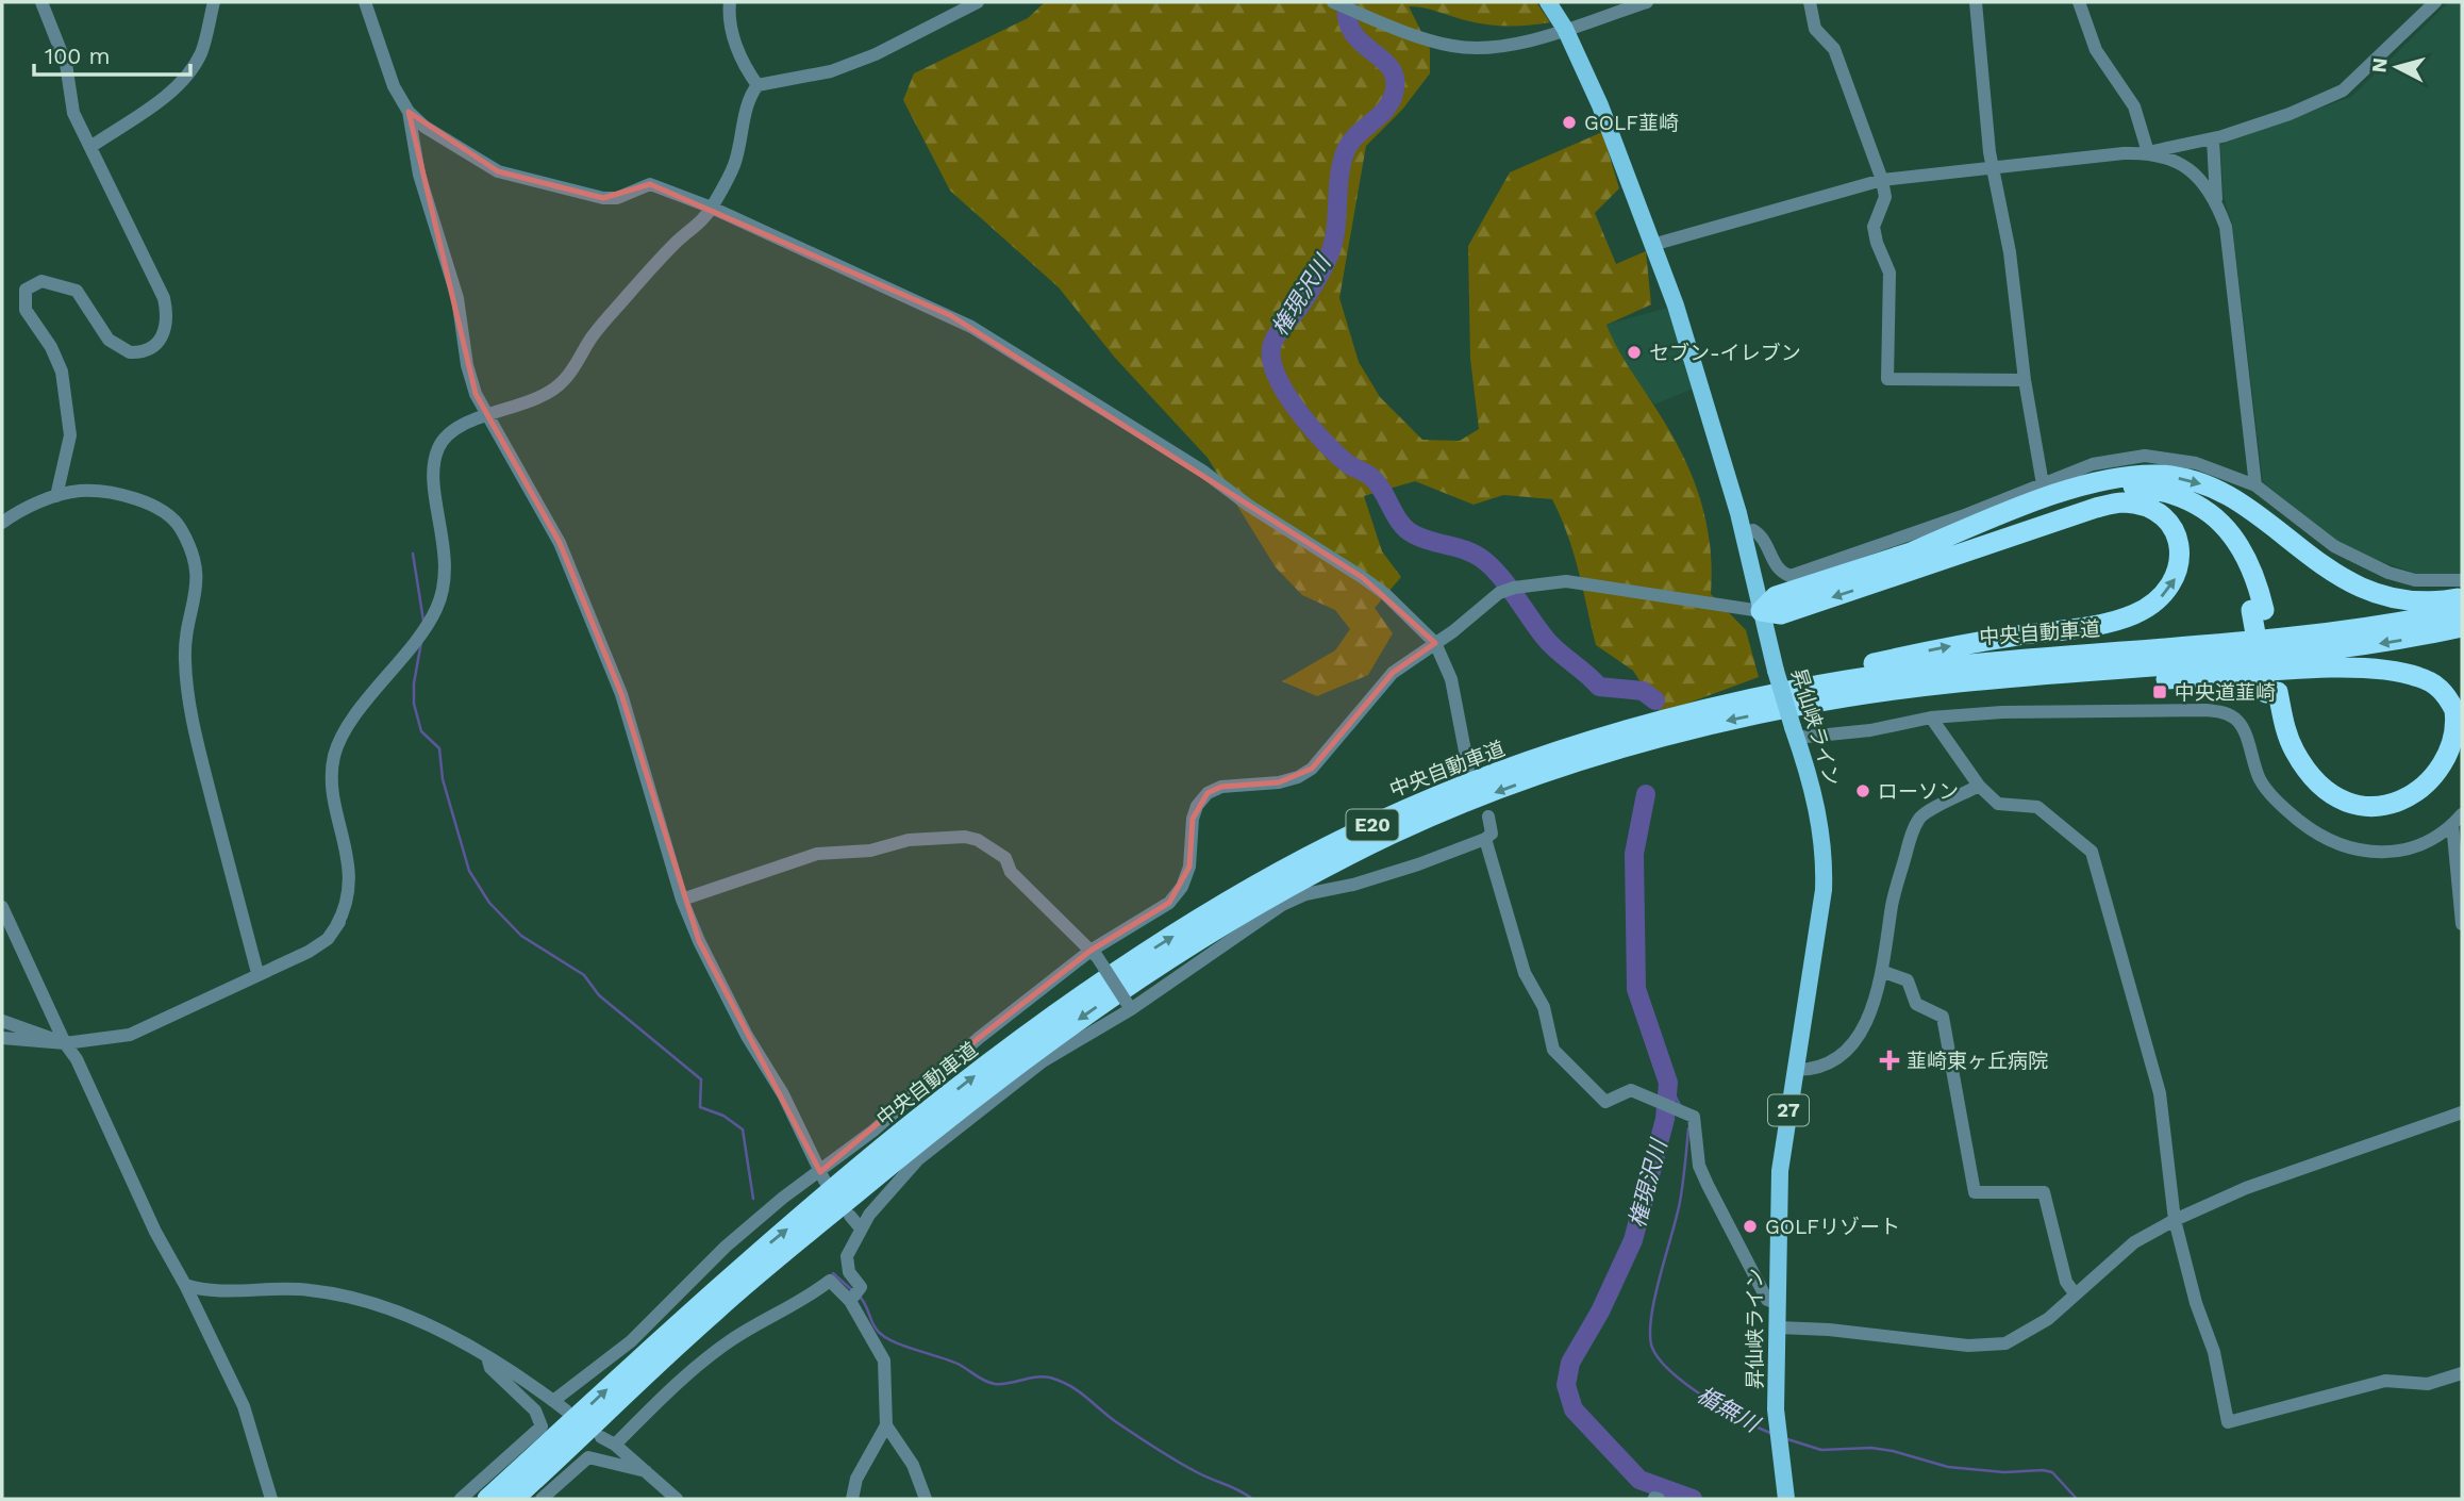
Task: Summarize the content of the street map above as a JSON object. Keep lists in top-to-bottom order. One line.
{"streets":{"highway":["中央自動車道","E20"],"main road":["昇仙峡ライン","27"]},"water":["権現沢川","楯無川"],"places":{"other":["GOLF韮崎","セブン-イレブン","ローソン","GOLFリゾート"],"transit":["中央道韮崎"],"health":["韮崎東ヶ丘病院"]},"scale_bar":"100 m","north":"left"}
